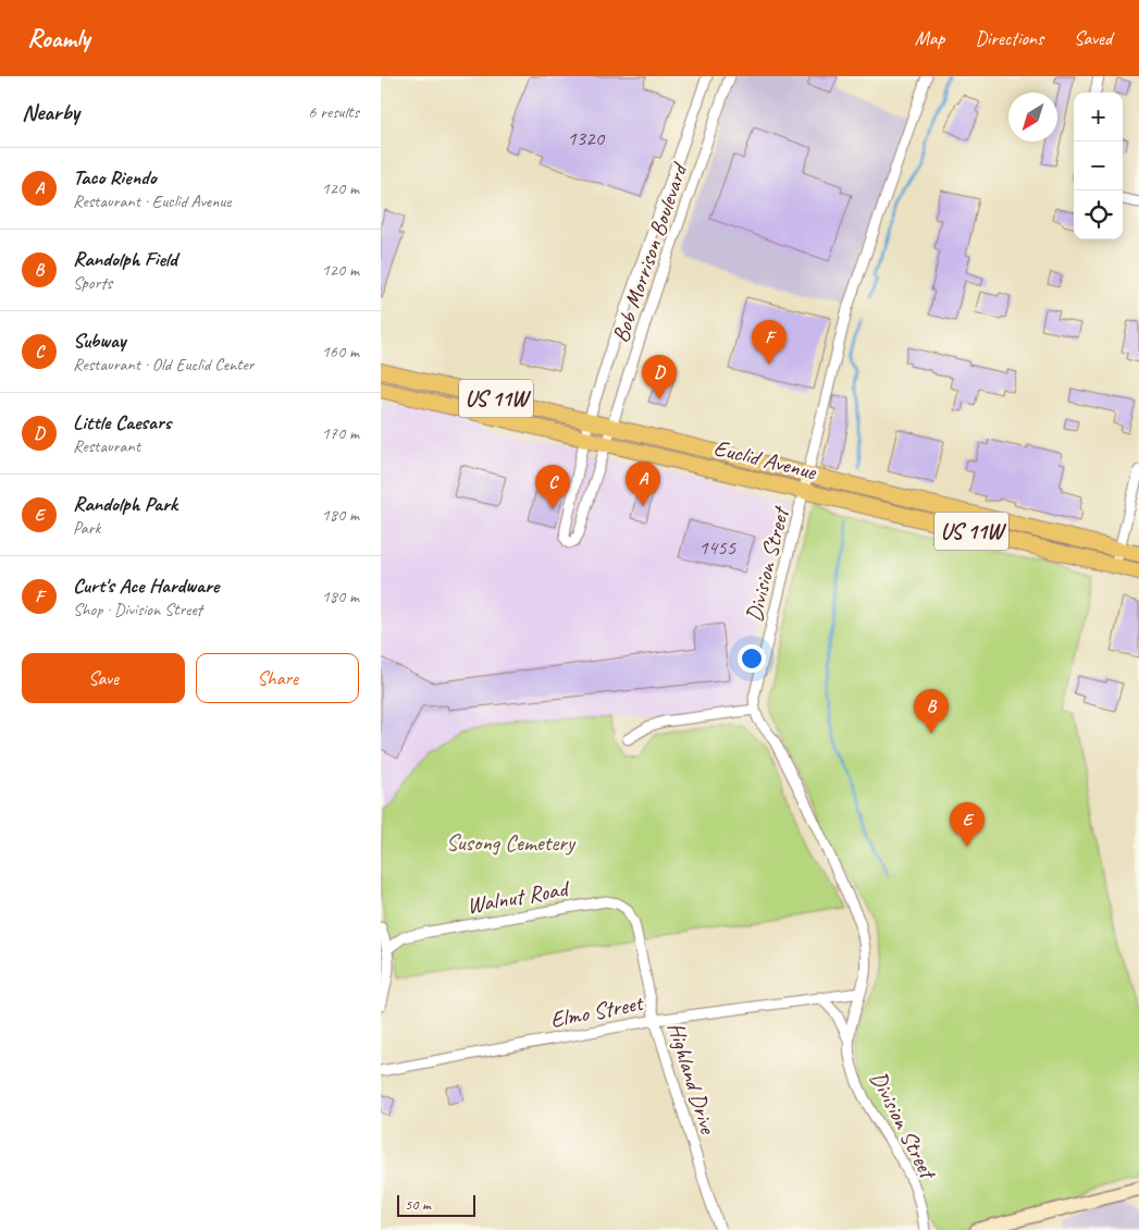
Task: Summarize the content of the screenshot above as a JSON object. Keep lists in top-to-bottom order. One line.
{"streets":{"main road":["US 11W","Euclid Avenue"],"street":["Bob Morrison Boulevard","Division Street","Walnut Road","Elmo Street","Highland Drive"]},"crossings":[["Bob Morrison Boulevard","Euclid Avenue"],["Euclid Avenue","Division Street"],["Division Street","Elmo Street"],["Walnut Road","Highland Drive"],["Elmo Street","Highland Drive"]],"parks":["Susong Cemetery"],"house_numbers":["1320","1455"],"scale_bar":"50 m","north":"bottom left","page":{"header":"Roamly","nav":["Map","Directions","Saved"],"heading":["Nearby","6 results"],"map_buttons":["+","−"],"list":[{"mark":"A","name":"Taco Riendo","note":"Restaurant · Euclid Avenue","value":"120 m"},{"mark":"B","name":"Randolph Field","note":"Sports","value":"120 m"},{"mark":"C","name":"Subway","note":"Restaurant · Old Euclid Center","value":"160 m"},{"mark":"D","name":"Little Caesars","note":"Restaurant","value":"170 m"},{"mark":"E","name":"Randolph Park","note":"Park","value":"180 m"},{"mark":"F","name":"Curt's Ace Hardware","note":"Shop · Division Street","value":"180 m"}],"pins":["F","D","A","C","B","E"],"buttons":["Save","Share"],"scale":"50 m"}}
